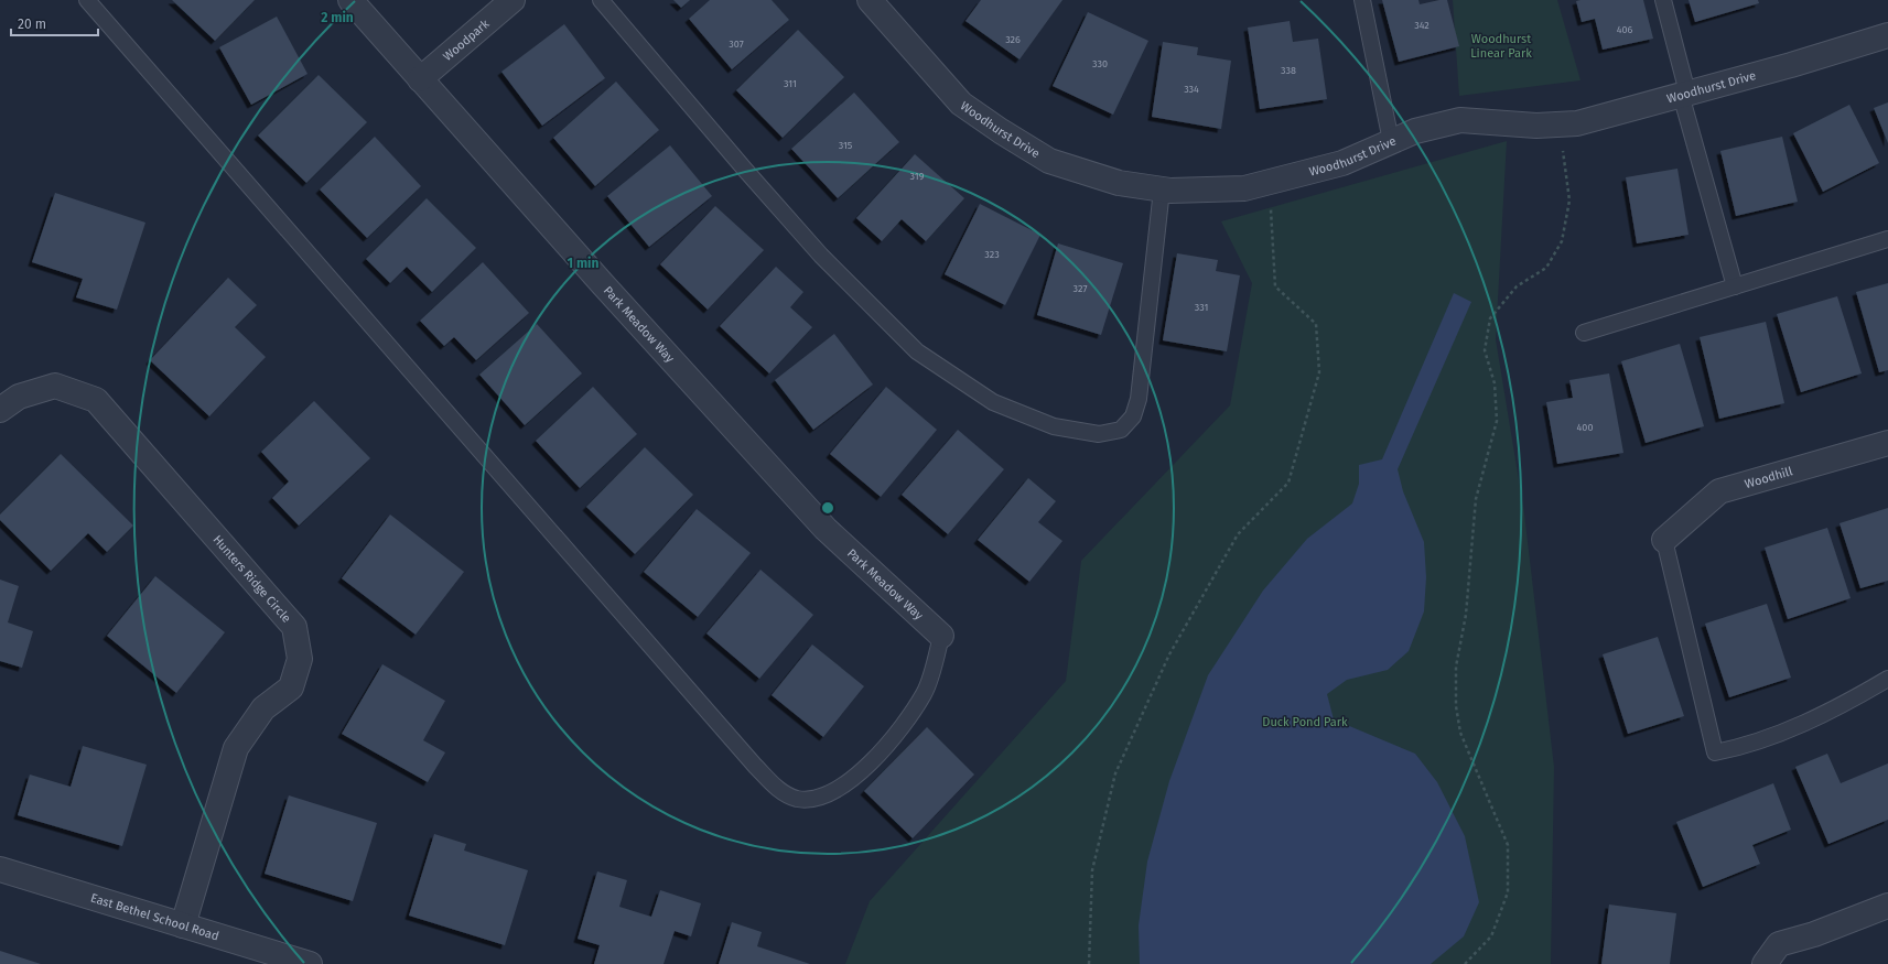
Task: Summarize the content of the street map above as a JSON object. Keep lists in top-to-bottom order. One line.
{"streets":{"street":["Woodpark","Woodhurst Drive","Park Meadow Way","Woodhill","Hunters Ridge Circle","East Bethel School Road"]},"crossings":[["Woodpark","Park Meadow Way"],["Hunters Ridge Circle","East Bethel School Road"]],"parks":["Woodhurst Linear Park","Duck Pond Park"],"house_numbers":["342","406","326","307","330","338","311","334","315","319","323","327","331","400"],"scale_bar":"20 m","rings":["2 min","1 min"]}
